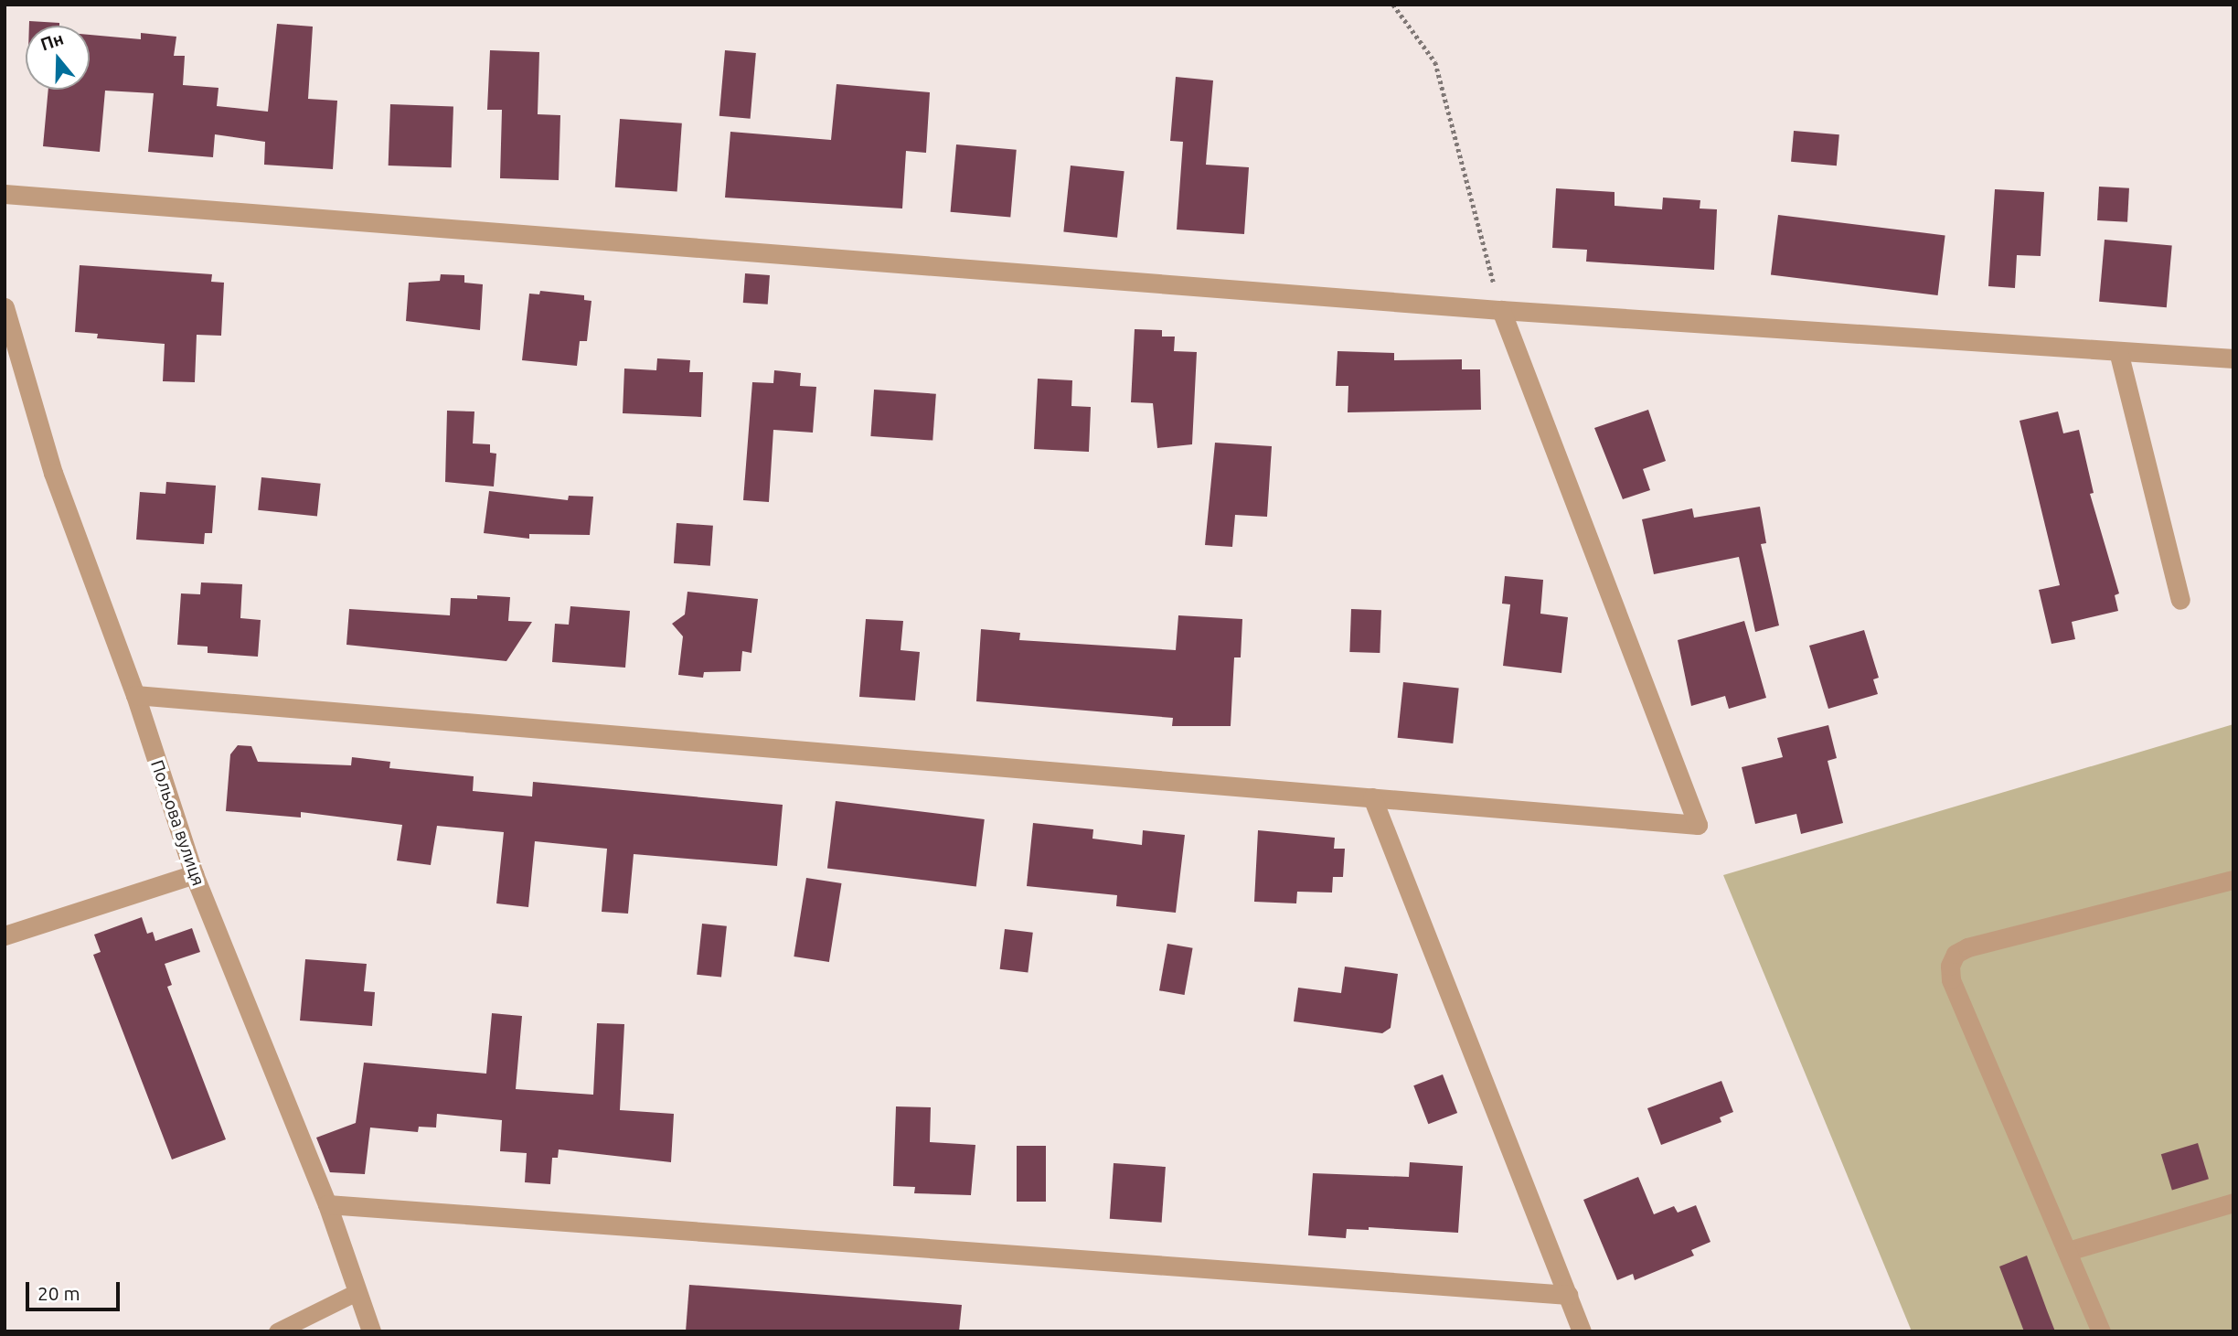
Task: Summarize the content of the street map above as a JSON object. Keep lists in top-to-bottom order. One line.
{"streets":{"street":["Польова вулиця"]},"scale_bar":"20 m","north":"top"}
